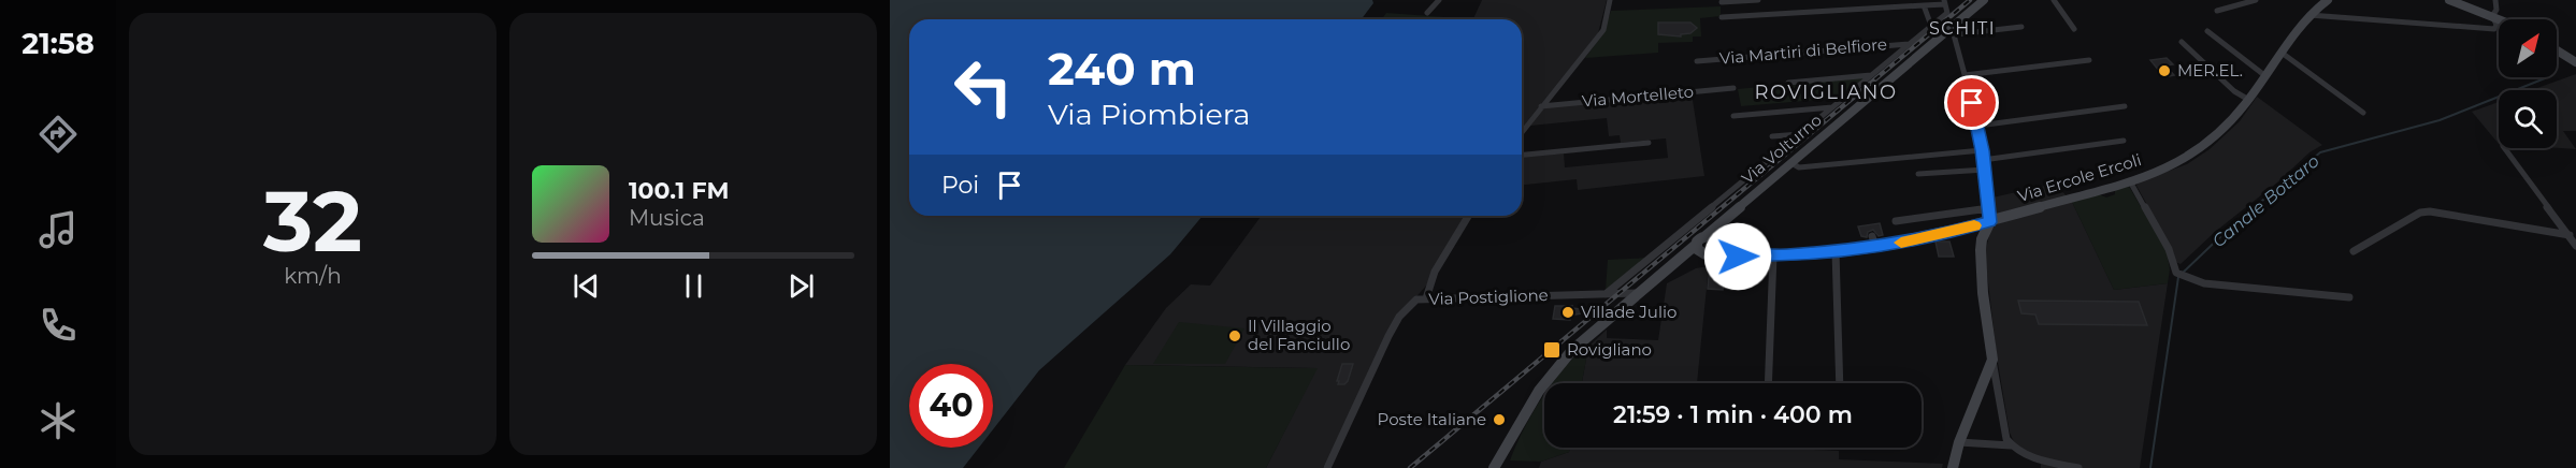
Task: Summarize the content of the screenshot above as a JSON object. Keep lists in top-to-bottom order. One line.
{"streets":{"street":["Via Martiri di Belfiore","Via Mortelleto","Via Volturno","Via Ercole Ercoli","Via Postiglione"]},"crossings":[["Via Martiri di Belfiore","Via Volturno"],["Via Volturno","Via Postiglione"],["Via Ercole Ercoli","Via Postiglione"]],"districts":["SCHITI","ROVIGLIANO"],"water":["Canale Bottaro"],"places":{"other":["MER.EL.","Villade Julio","Il Villaggio del Fanciullo","Poste Italiane"],"transit":["Rovigliano"]},"north":"top right","page":{"tabs":"21:58","tile":["32","km/h"],"turn":["240 m","Via Piombiera"],"then":"Poi","song":["100.1 FM","Musica"],"limit":"40","trip":"21:59 · 1 min · 400 m"}}
